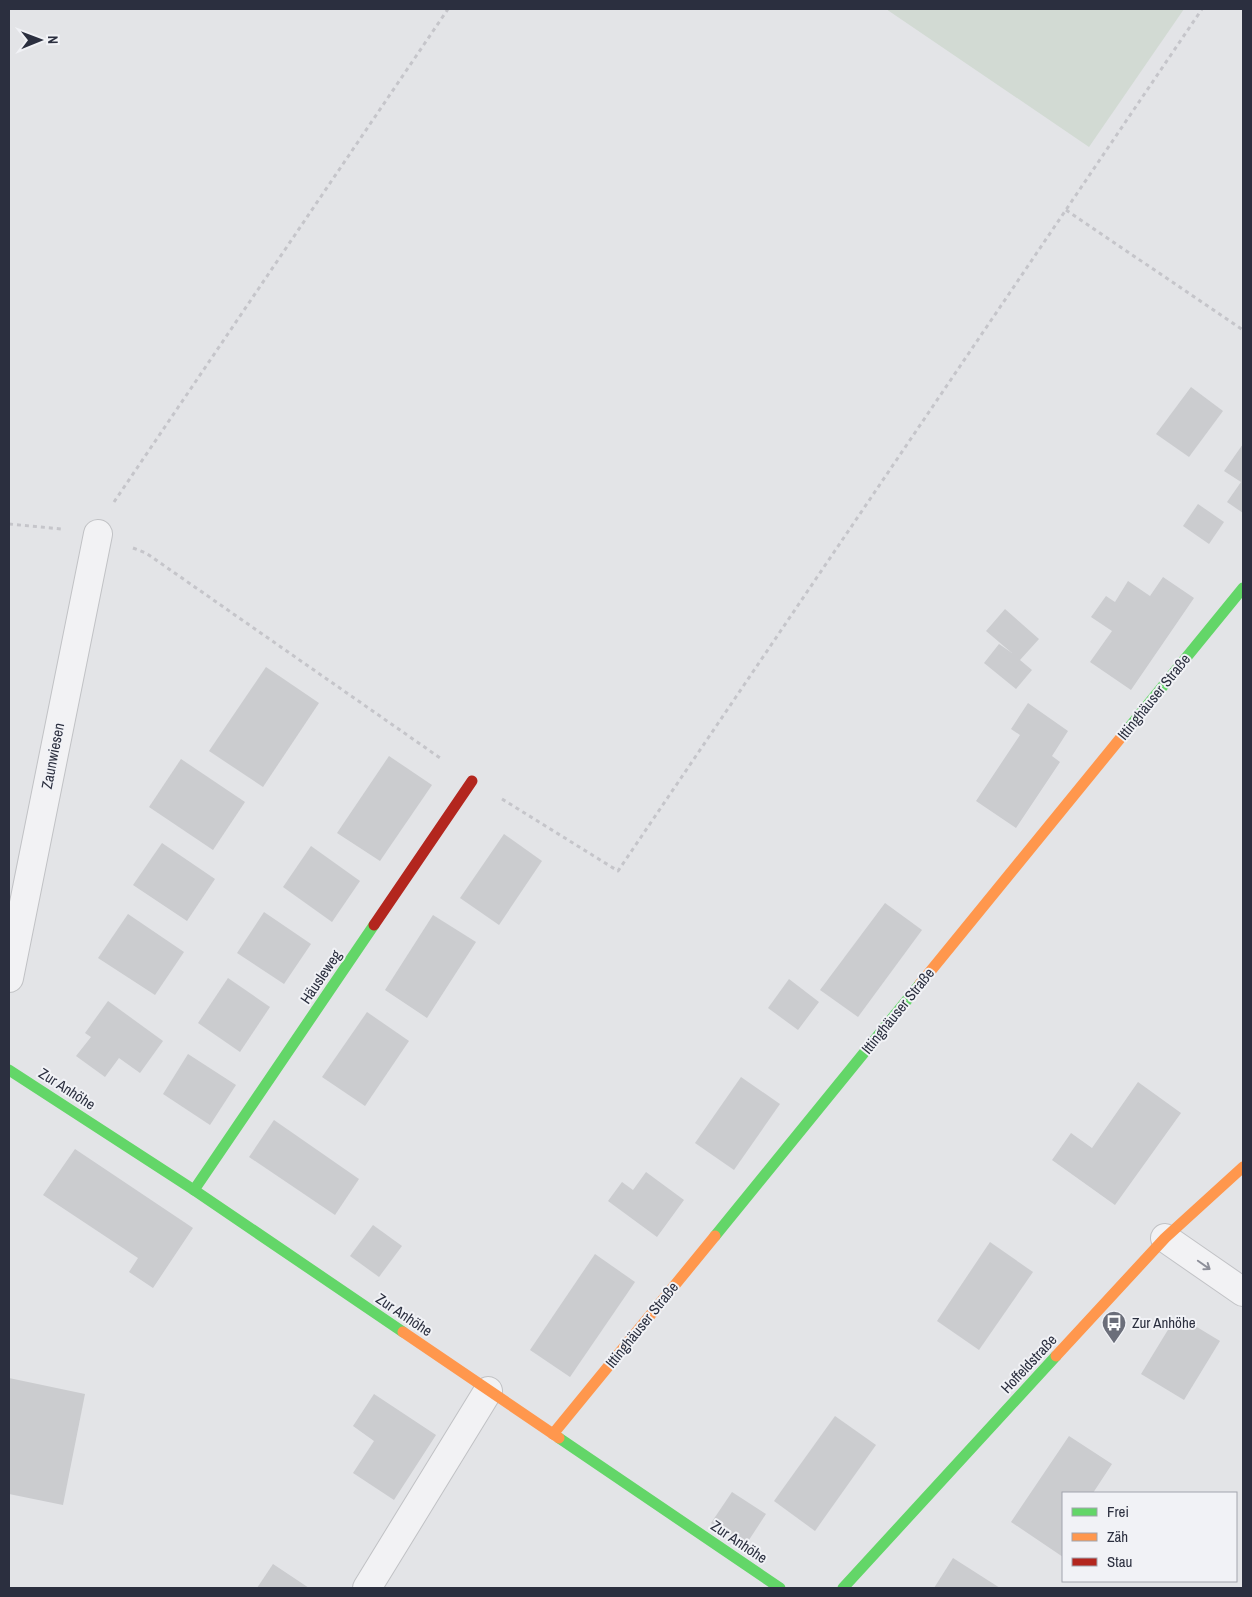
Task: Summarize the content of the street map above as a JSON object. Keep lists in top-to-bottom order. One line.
{"streets":{"street":["Ittinghäuser Straße","Zaunwiesen","Häusleweg","Zur Anhöhe","Hoffeldstraße"]},"crossings":[["Ittinghäuser Straße","Zur Anhöhe"],["Häusleweg","Zur Anhöhe"]],"places":{"bus stop":["Zur Anhöhe"]},"legend":["Frei","Zäh","Stau"],"north":"right"}
